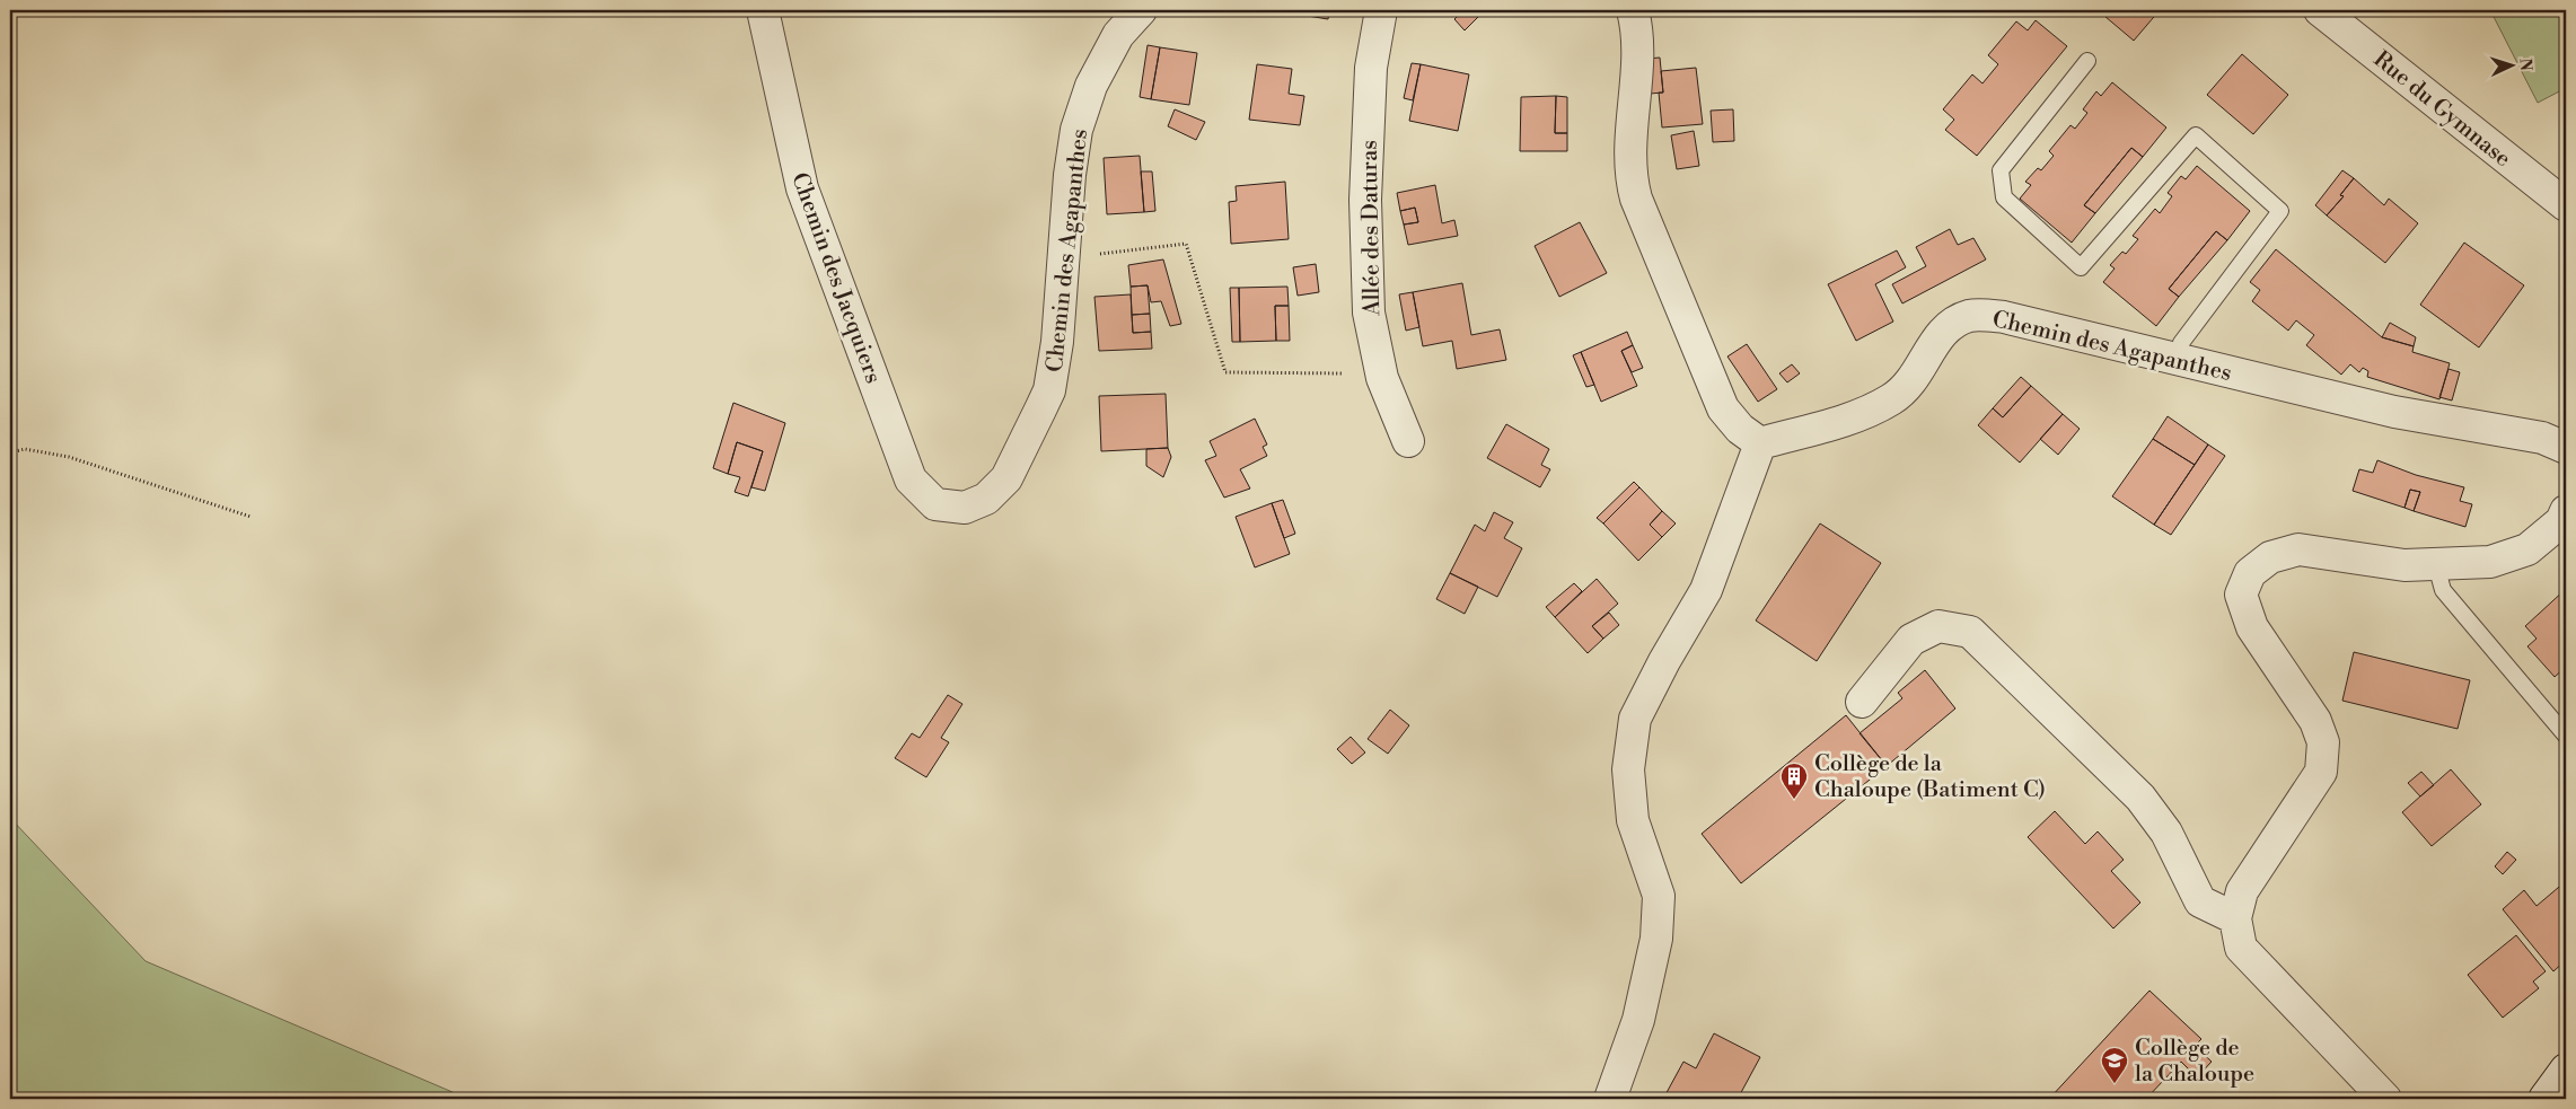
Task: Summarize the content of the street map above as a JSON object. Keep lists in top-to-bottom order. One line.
{"streets":{"street":["Rue du Gymnase","Allée des Daturas","Chemin des Agapanthes","Chemin des Jacquiers"]},"crossings":[["Chemin des Agapanthes","Chemin des Jacquiers"]],"places":{"building":["Collège de la Chaloupe (Batiment C)"],"school or university":["Collège de la Chaloupe"]},"north":"right"}
